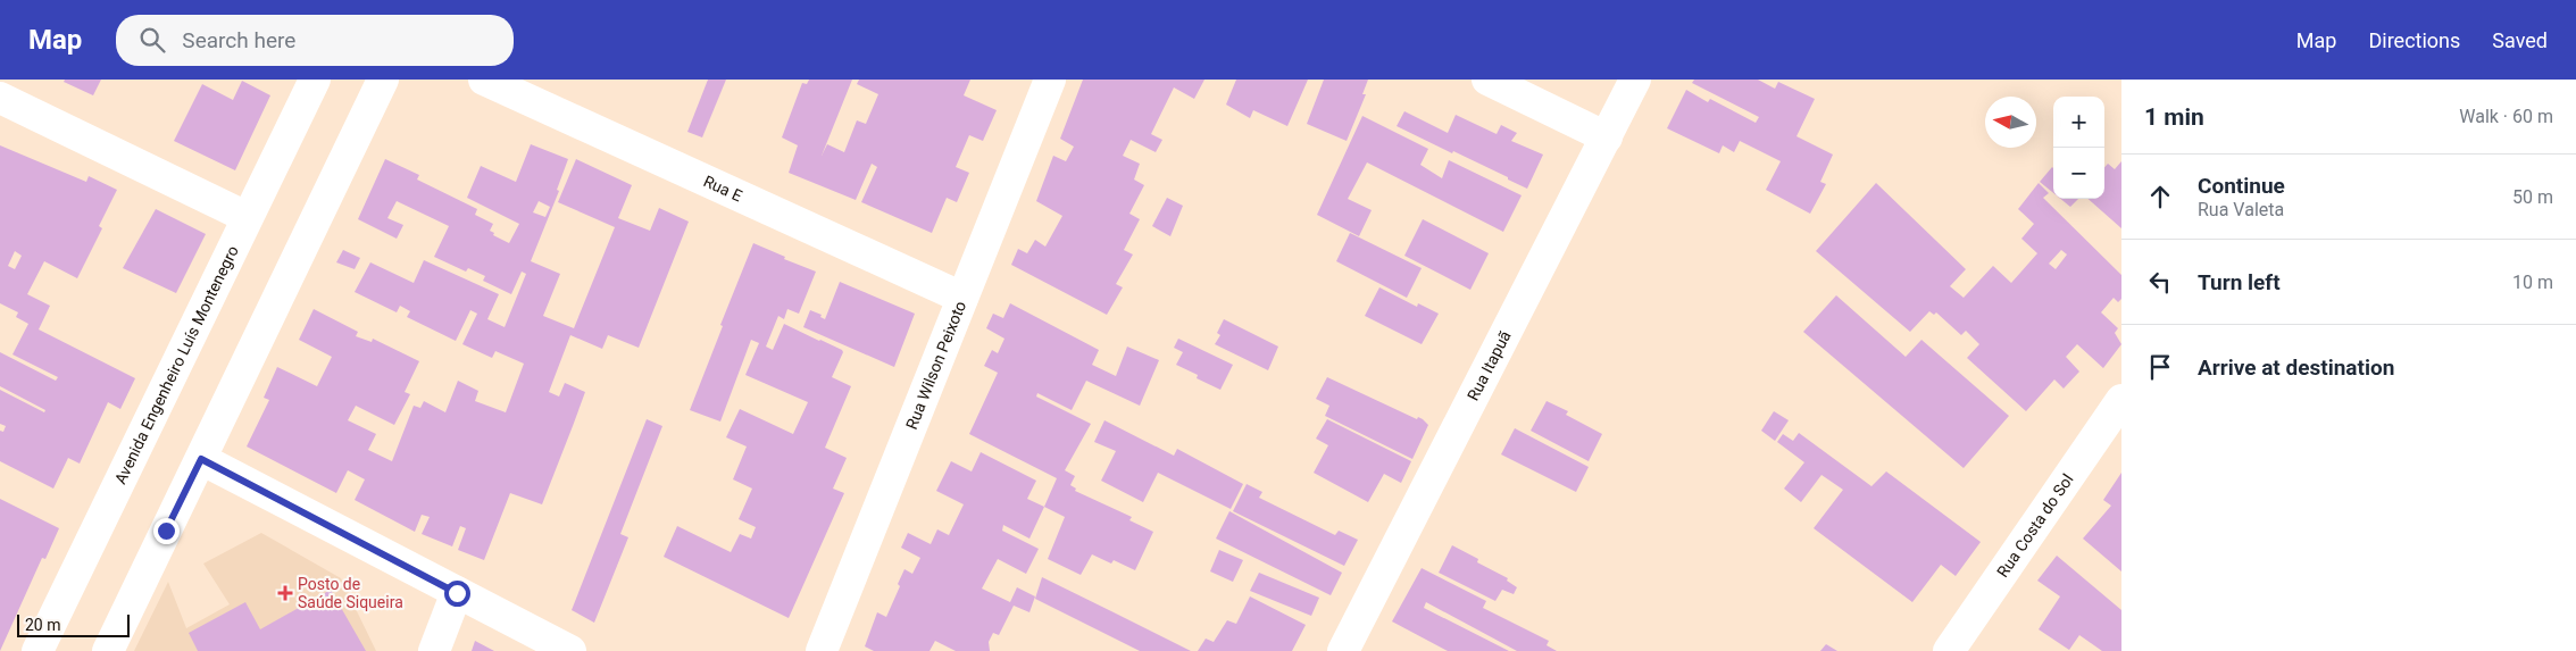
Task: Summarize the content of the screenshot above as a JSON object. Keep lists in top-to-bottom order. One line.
{"streets":{"street":["Rua E","Avenida Engenheiro Luís Montenegro","Rua Wilson Peixoto","Rua Itapuã","Rua Costa do Sol"]},"crossings":[["Rua E","Rua Wilson Peixoto"]],"places":{"health":["Posto de Saúde Siqueira"]},"scale_bar":"20 m","north":"left","page":{"header":"Map","search":"Search here","nav":["Map","Directions","Saved"],"heading":["1 min","Walk · 60 m"],"map_buttons":["+","−"],"list":[["Continue","Rua Valeta","50 m"],["Turn left","10 m"],"Arrive at destination"],"scale":"20 m"}}
